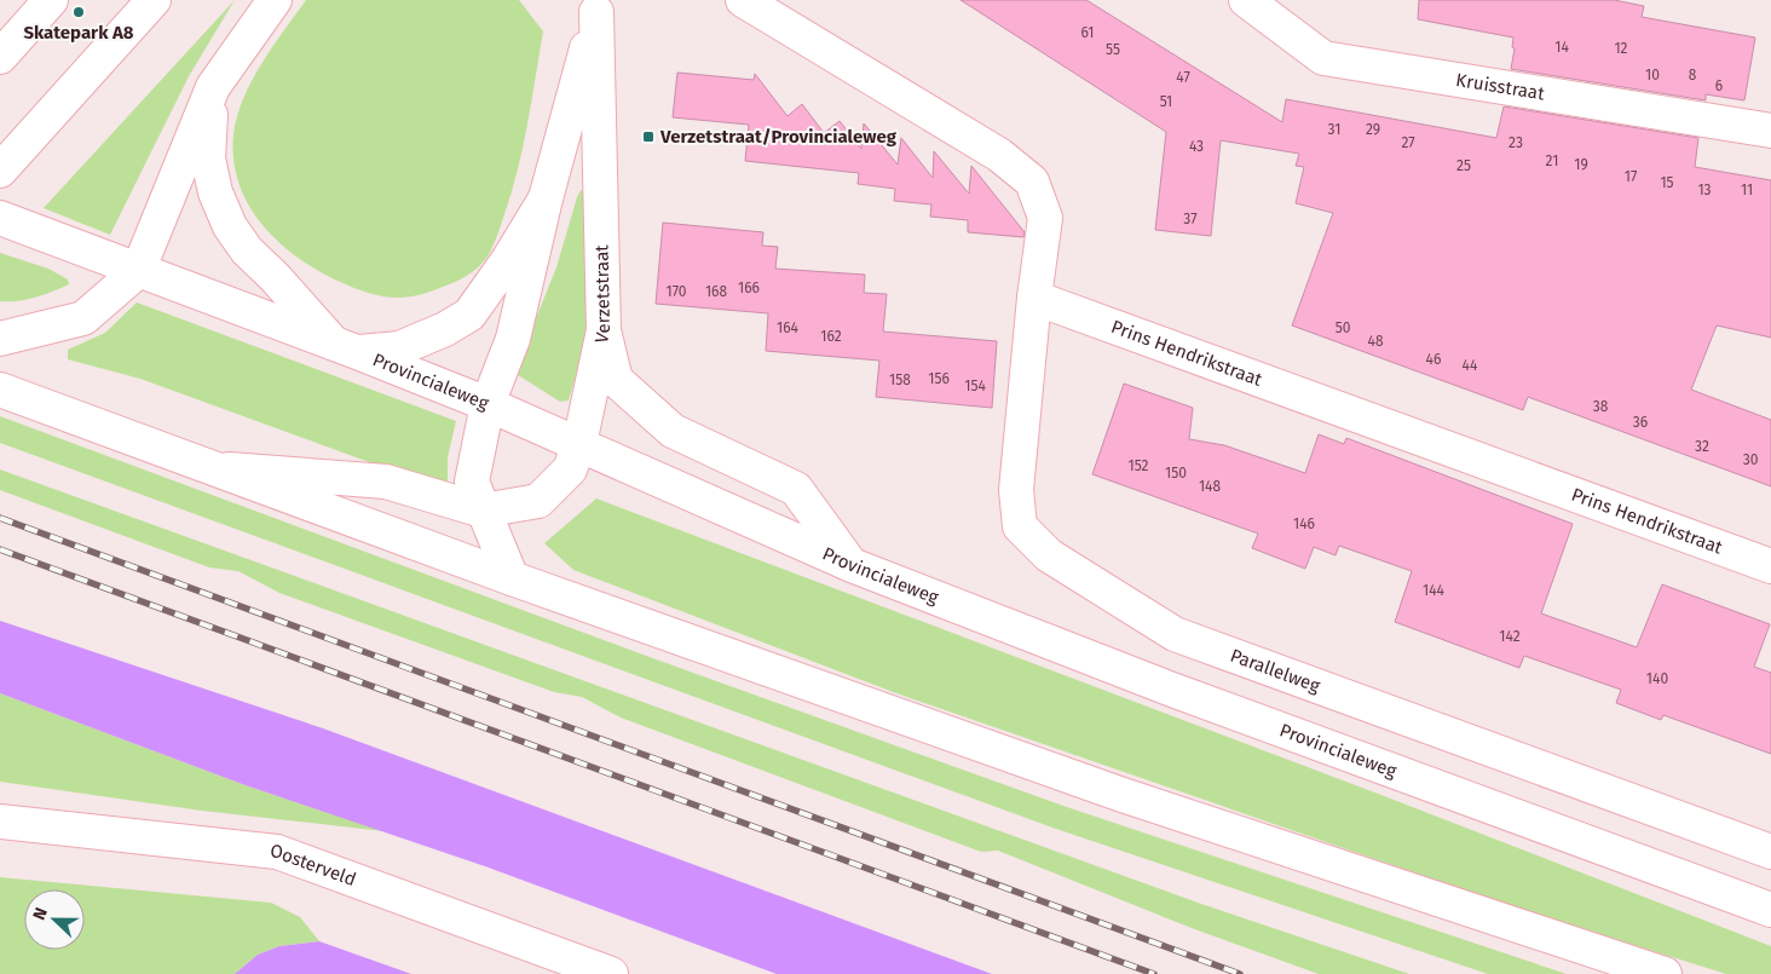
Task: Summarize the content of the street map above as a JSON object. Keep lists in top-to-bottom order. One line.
{"streets":{"main road":["Kruisstraat","Verzetstraat","Prins Hendrikstraat","Provincialeweg","Parallelweg","Oosterveld"]},"crossings":[["Verzetstraat","Provincialeweg"],["Prins Hendrikstraat","Parallelweg"]],"places":{"other":["Skatepark A8"],"transit":["Verzetstraat/Provincialeweg"]},"house_numbers":["61","14","12","55","10","8","47","6","51","31","29","27","23","43","21","19","25","17","15","13","11","37","166","170","168","164","50","162","48","46","44","156","158","154","38","36","32","30","152","150","148","146","144","142","140"],"north":"left"}
